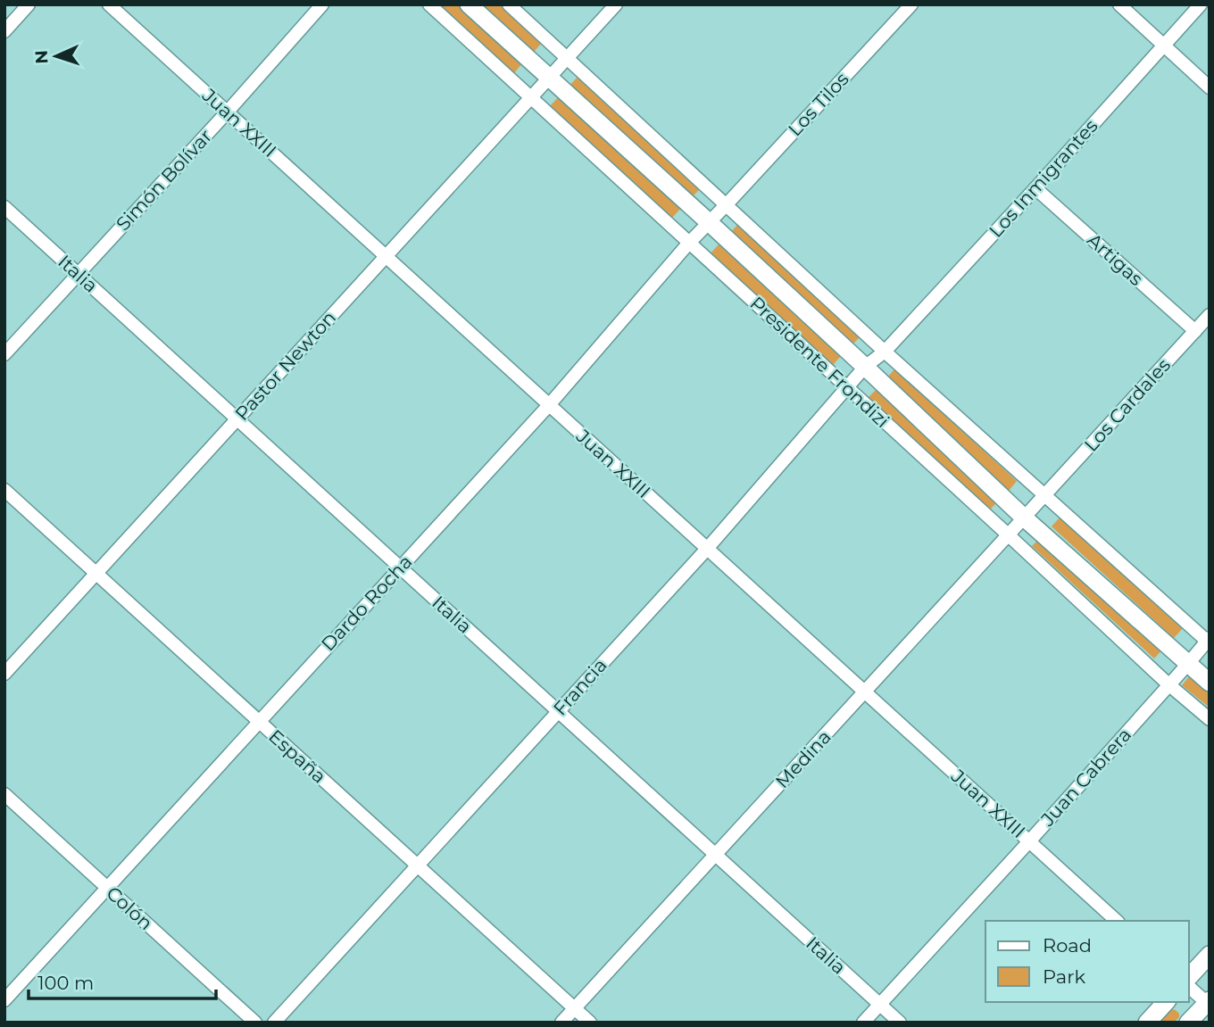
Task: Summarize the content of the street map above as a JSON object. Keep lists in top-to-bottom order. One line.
{"streets":{"main road":["Presidente Frondizi"],"street":["Los Tilos","Juan XXIII","Los Inmigrantes","Simón Bolívar","Artigas","Italia","Pastor Newton","Los Cardales","Dardo Rocha","Francia","España","Medina","Juan Cabrera","Colón"]},"crossings":[["Los Tilos","Dardo Rocha"],["Juan XXIII","Simón Bolívar"],["Juan XXIII","Pastor Newton"],["Juan XXIII","Dardo Rocha"],["Juan XXIII","Francia"],["Juan XXIII","Medina"],["Juan XXIII","Juan Cabrera"],["Los Inmigrantes","Artigas"],["Los Inmigrantes","Francia"],["Simón Bolívar","Italia"],["Artigas","Los Cardales"],["Italia","Pastor Newton"],["Italia","Dardo Rocha"],["Italia","Francia"],["Italia","Medina"],["Italia","Juan Cabrera"],["Presidente Frondizi","Pastor Newton"],["Presidente Frondizi","Dardo Rocha"],["Presidente Frondizi","Francia"],["Presidente Frondizi","Medina"],["Presidente Frondizi","Juan Cabrera"],["Pastor Newton","España"],["Los Cardales","Medina"],["Dardo Rocha","España"],["Dardo Rocha","Colón"],["Francia","España"],["España","Medina"]],"legend":["Road","Park"],"scale_bar":"100 m","north":"left"}
